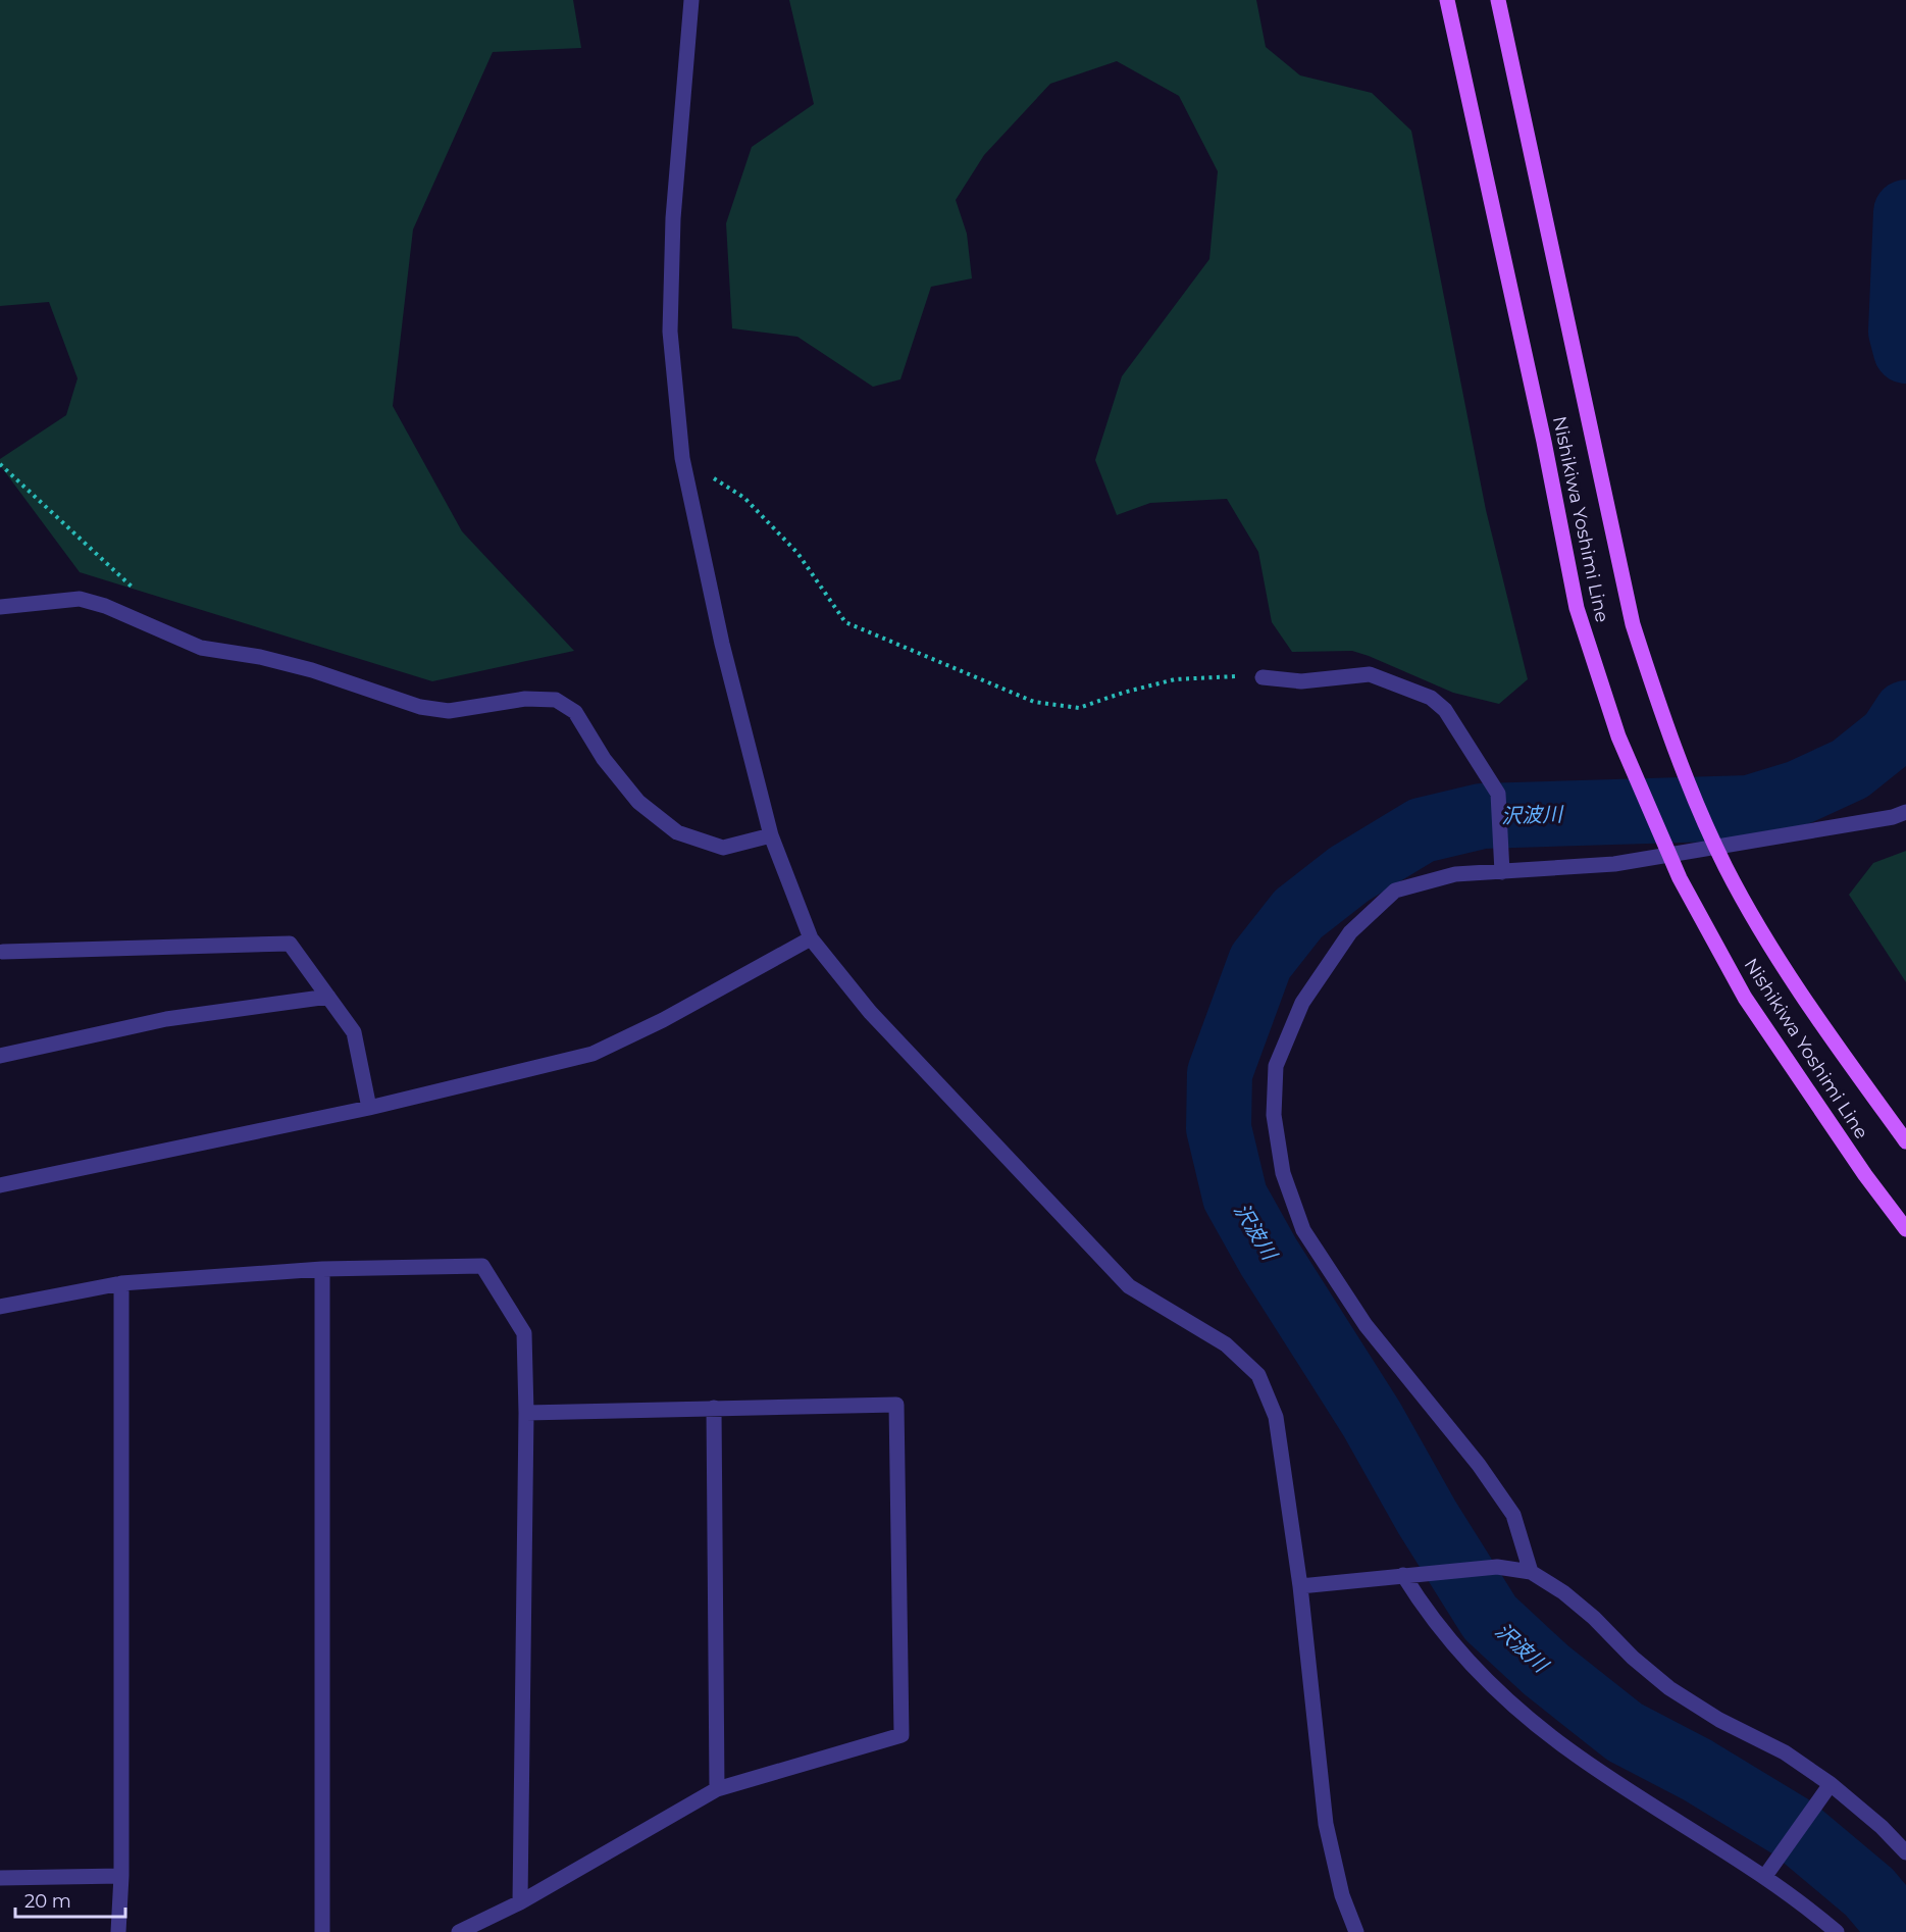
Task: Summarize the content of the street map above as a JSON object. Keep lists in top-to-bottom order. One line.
{"streets":{"main road":["Nishikiwa Yoshimi Line"]},"water":["沢波川"],"scale_bar":"20 m"}
